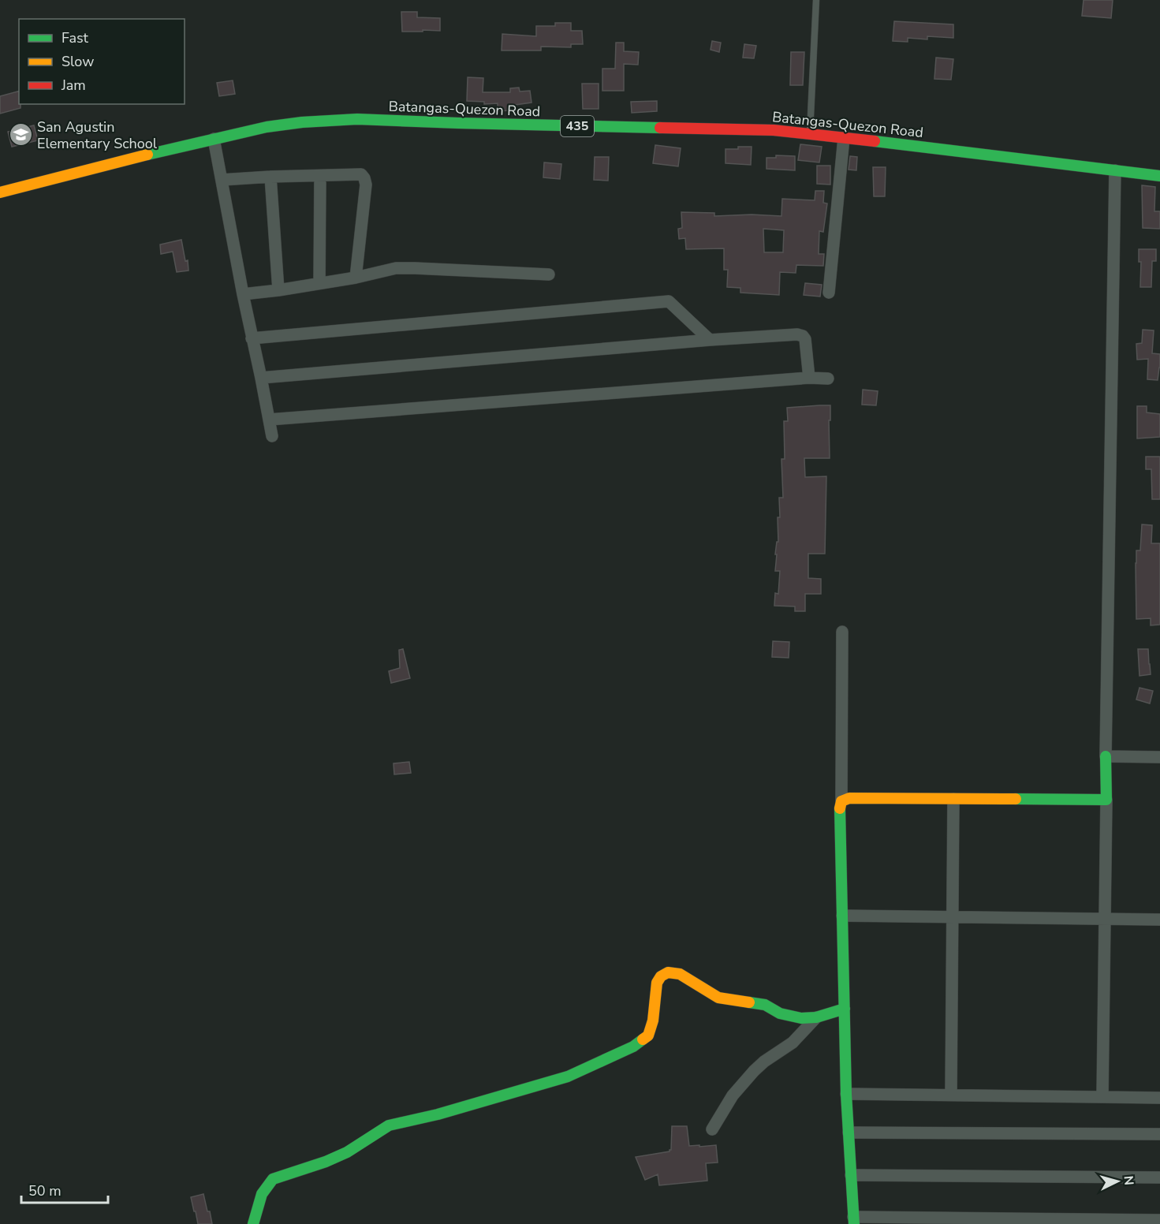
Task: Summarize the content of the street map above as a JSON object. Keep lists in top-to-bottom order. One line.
{"streets":{"street":["Batangas-Quezon Road","435"]},"places":{"school or university":["San Agustin Elementary School"]},"legend":["Fast","Slow","Jam"],"scale_bar":"50 m","north":"right"}
